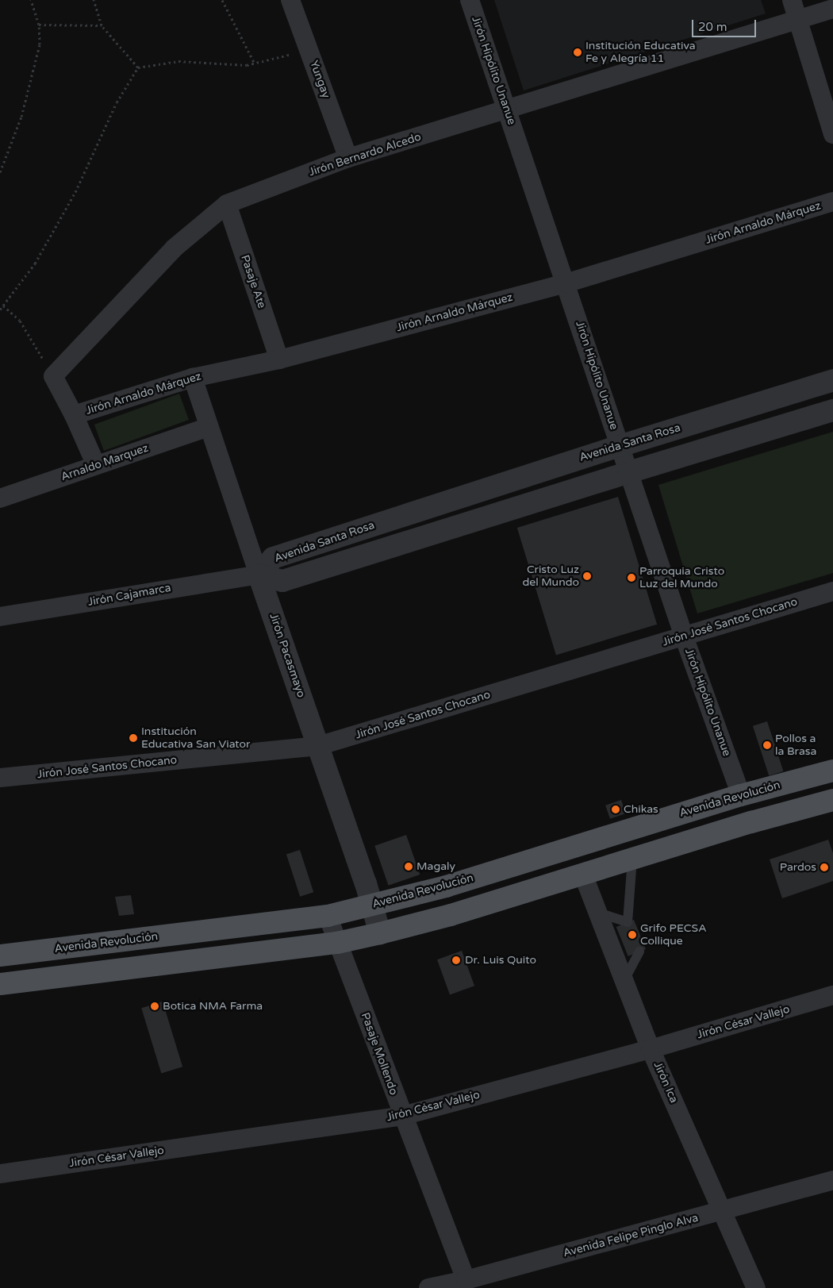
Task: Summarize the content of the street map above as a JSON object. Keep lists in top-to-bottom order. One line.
{"streets":{"main road":["Avenida Revolución"],"street":["Jirón Hipólito Unanue","Yungay","Jirón Bernardo Alcedo","Jirón Arnaldo Márquez","Pasaje Ate","Avenida Santa Rosa","Arnaldo Marquez","Jirón Cajamarca","Jirón José Santos Chocano","Jirón Pacasmayo","Jirón César Vallejo","Pasaje Mollendo","Jirón Ica","Avenida Felipe Pinglo Alva"]},"crossings":[["Jirón Hipólito Unanue","Jirón Bernardo Alcedo"],["Jirón Hipólito Unanue","Jirón Arnaldo Márquez"],["Jirón Hipólito Unanue","Avenida Santa Rosa"],["Jirón Hipólito Unanue","Jirón José Santos Chocano"],["Jirón Hipólito Unanue","Avenida Revolución"],["Yungay","Jirón Bernardo Alcedo"],["Jirón Bernardo Alcedo","Pasaje Ate"],["Jirón Arnaldo Márquez","Pasaje Ate"],["Jirón Arnaldo Márquez","Jirón Pacasmayo"],["Avenida Santa Rosa","Jirón Cajamarca"],["Avenida Santa Rosa","Jirón Pacasmayo"],["Arnaldo Marquez","Jirón Pacasmayo"],["Jirón Cajamarca","Jirón Pacasmayo"],["Jirón José Santos Chocano","Jirón Pacasmayo"],["Jirón Pacasmayo","Avenida Revolución"],["Avenida Revolución","Pasaje Mollendo"],["Jirón César Vallejo","Pasaje Mollendo"],["Jirón César Vallejo","Jirón Ica"],["Pasaje Mollendo","Avenida Felipe Pinglo Alva"],["Jirón Ica","Avenida Felipe Pinglo Alva"]],"places":["Institución Educativa Fe y Alegría 11","Cristo Luz del Mundo","Parroquia Cristo Luz del Mundo","Institución Educativa San Viator","Pollos a la Brasa","Chikas","Magaly","Pardos","Grifo PECSA Collique","Dr. Luis Quito","Botica NMA Farma"],"scale_bar":"20 m"}
